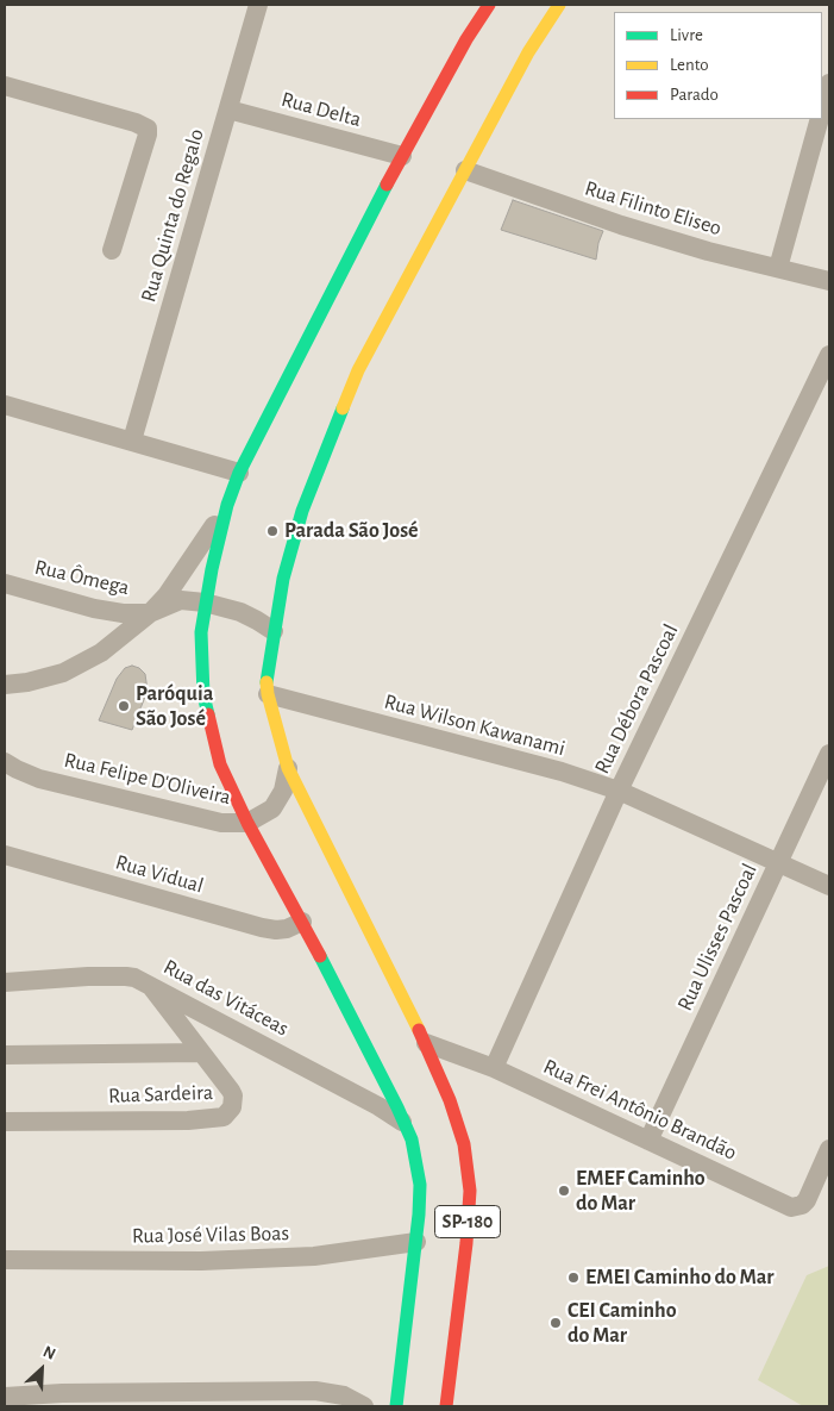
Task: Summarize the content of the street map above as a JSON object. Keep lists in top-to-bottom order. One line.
{"streets":{"main road":["SP-180"],"street":["Rua Delta","Rua Filinto Eliseo","Rua Quinta do Regalo","Rua Ômega","Rua Débora Pascoal","Rua Wilson Kawanami","Rua Felipe D'Oliveira","Rua Vidual","Rua Ulisses Pascoal","Rua das Vitáceas","Rua Sardeira","Rua Frei Antônio Brandão","Rua José Vilas Boas"]},"crossings":[["Rua Delta","Rua Quinta do Regalo"],["Rua Débora Pascoal","Rua Wilson Kawanami"],["Rua Débora Pascoal","Rua Frei Antônio Brandão"],["Rua Wilson Kawanami","Rua Ulisses Pascoal"],["Rua Ulisses Pascoal","Rua Frei Antônio Brandão"],["Rua das Vitáceas","Rua Sardeira"],["Rua Frei Antônio Brandão","SP-180"]],"places":["Parada São José","Paróquia São José","EMEF Caminho do Mar","EMEI Caminho do Mar","CEI Caminho do Mar"],"legend":["Livre","Lento","Parado"],"north":"top right"}
